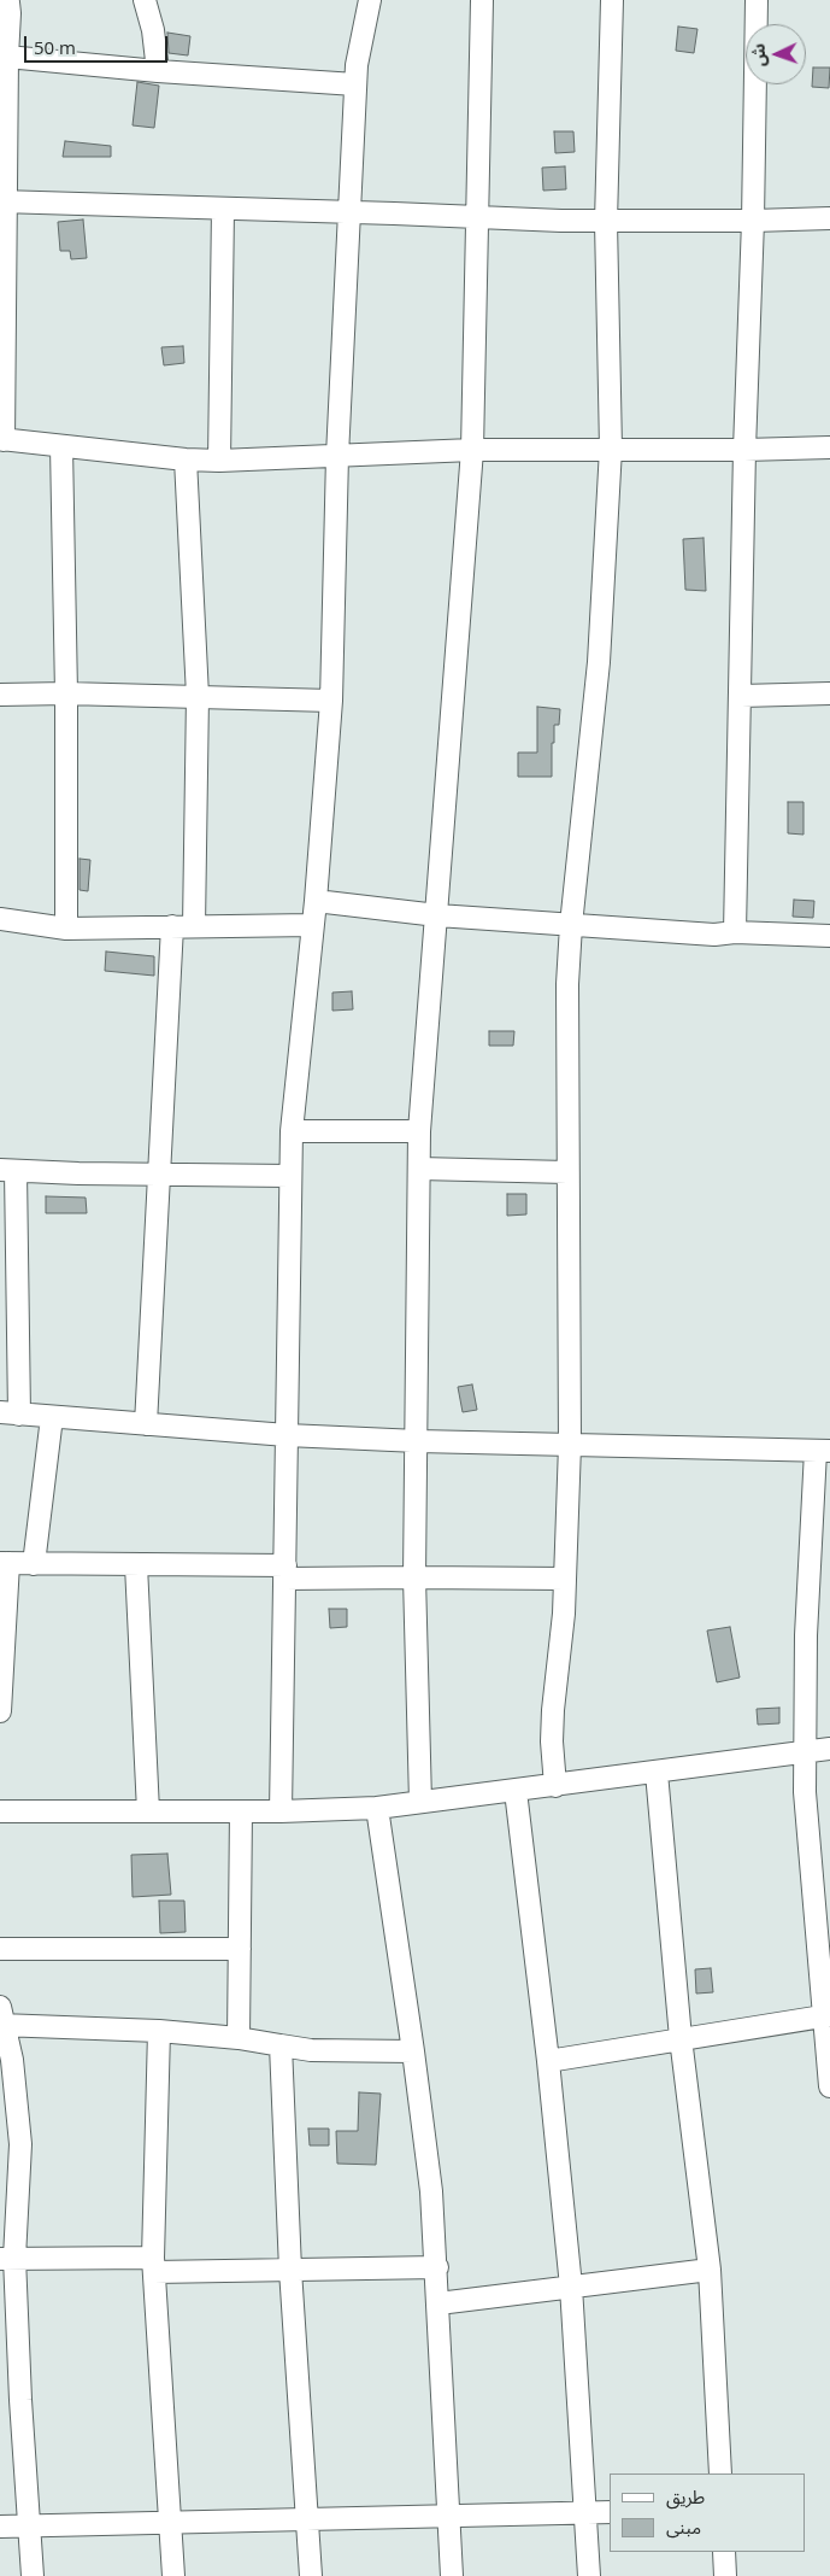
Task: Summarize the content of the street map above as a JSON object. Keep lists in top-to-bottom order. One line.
{"legend":["طريق","مبنى"],"scale_bar":"50 m","north":"left"}
